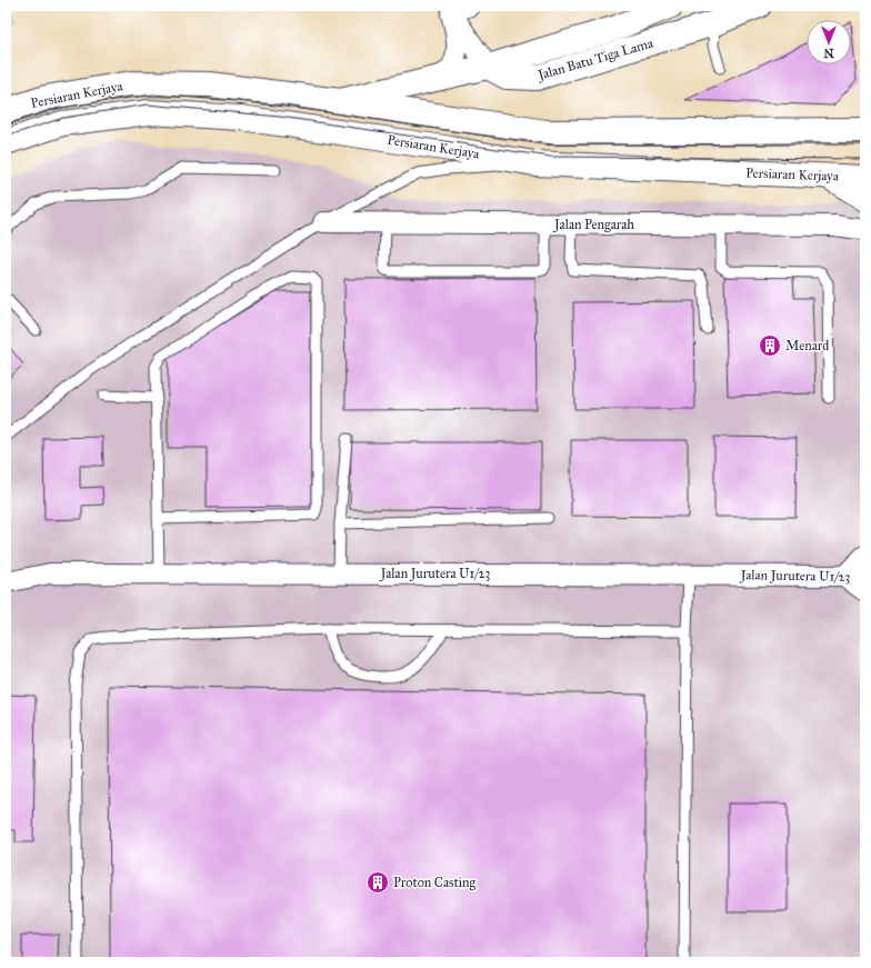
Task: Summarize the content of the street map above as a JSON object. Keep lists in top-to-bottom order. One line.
{"streets":{"main road":["Jalan Batu Tiga Lama","Persiaran Kerjaya"],"street":["Jalan Pengarah","Jalan Jurutera U1/23"]},"places":{"building":["Menard","Proton Casting"]},"north":"bottom"}
